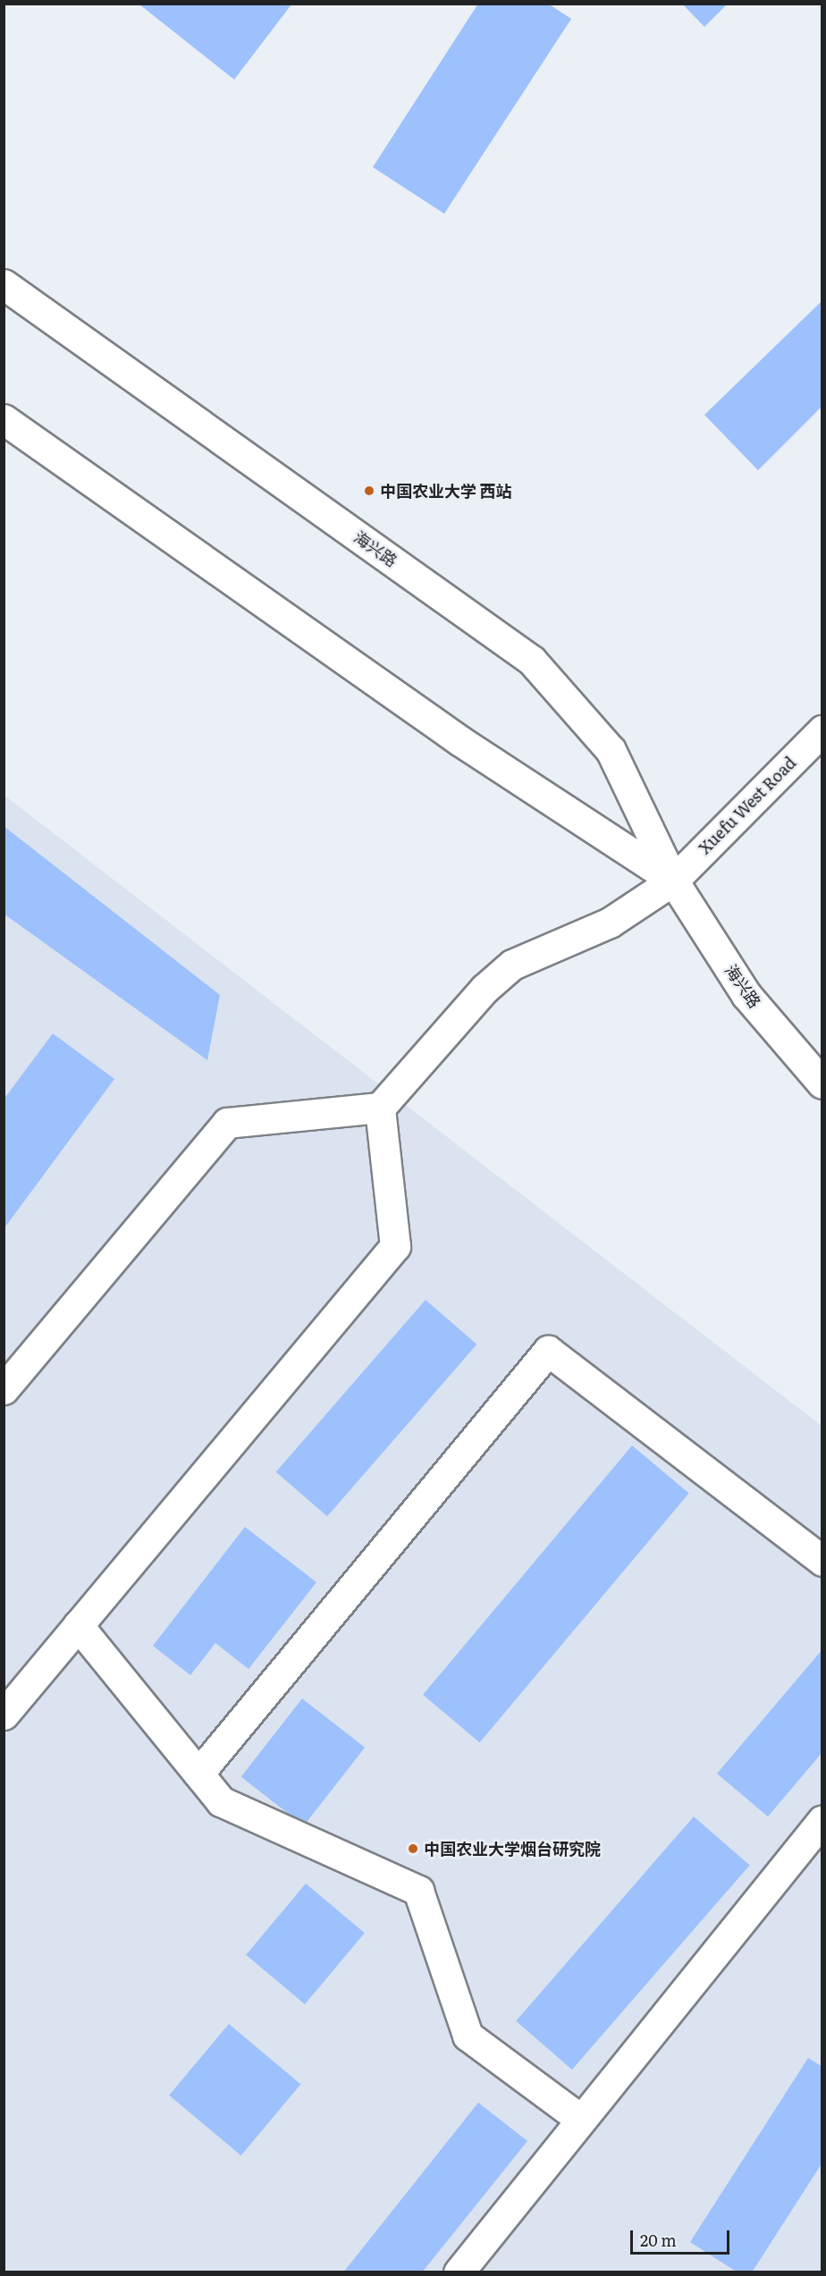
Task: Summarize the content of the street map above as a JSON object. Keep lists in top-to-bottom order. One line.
{"streets":{"street":["海兴路","Xuefu West Road"]},"crossings":[["海兴路","Xuefu West Road"]],"places":["中国农业大学 西站","中国农业大学烟台研究院"],"scale_bar":"20 m"}
